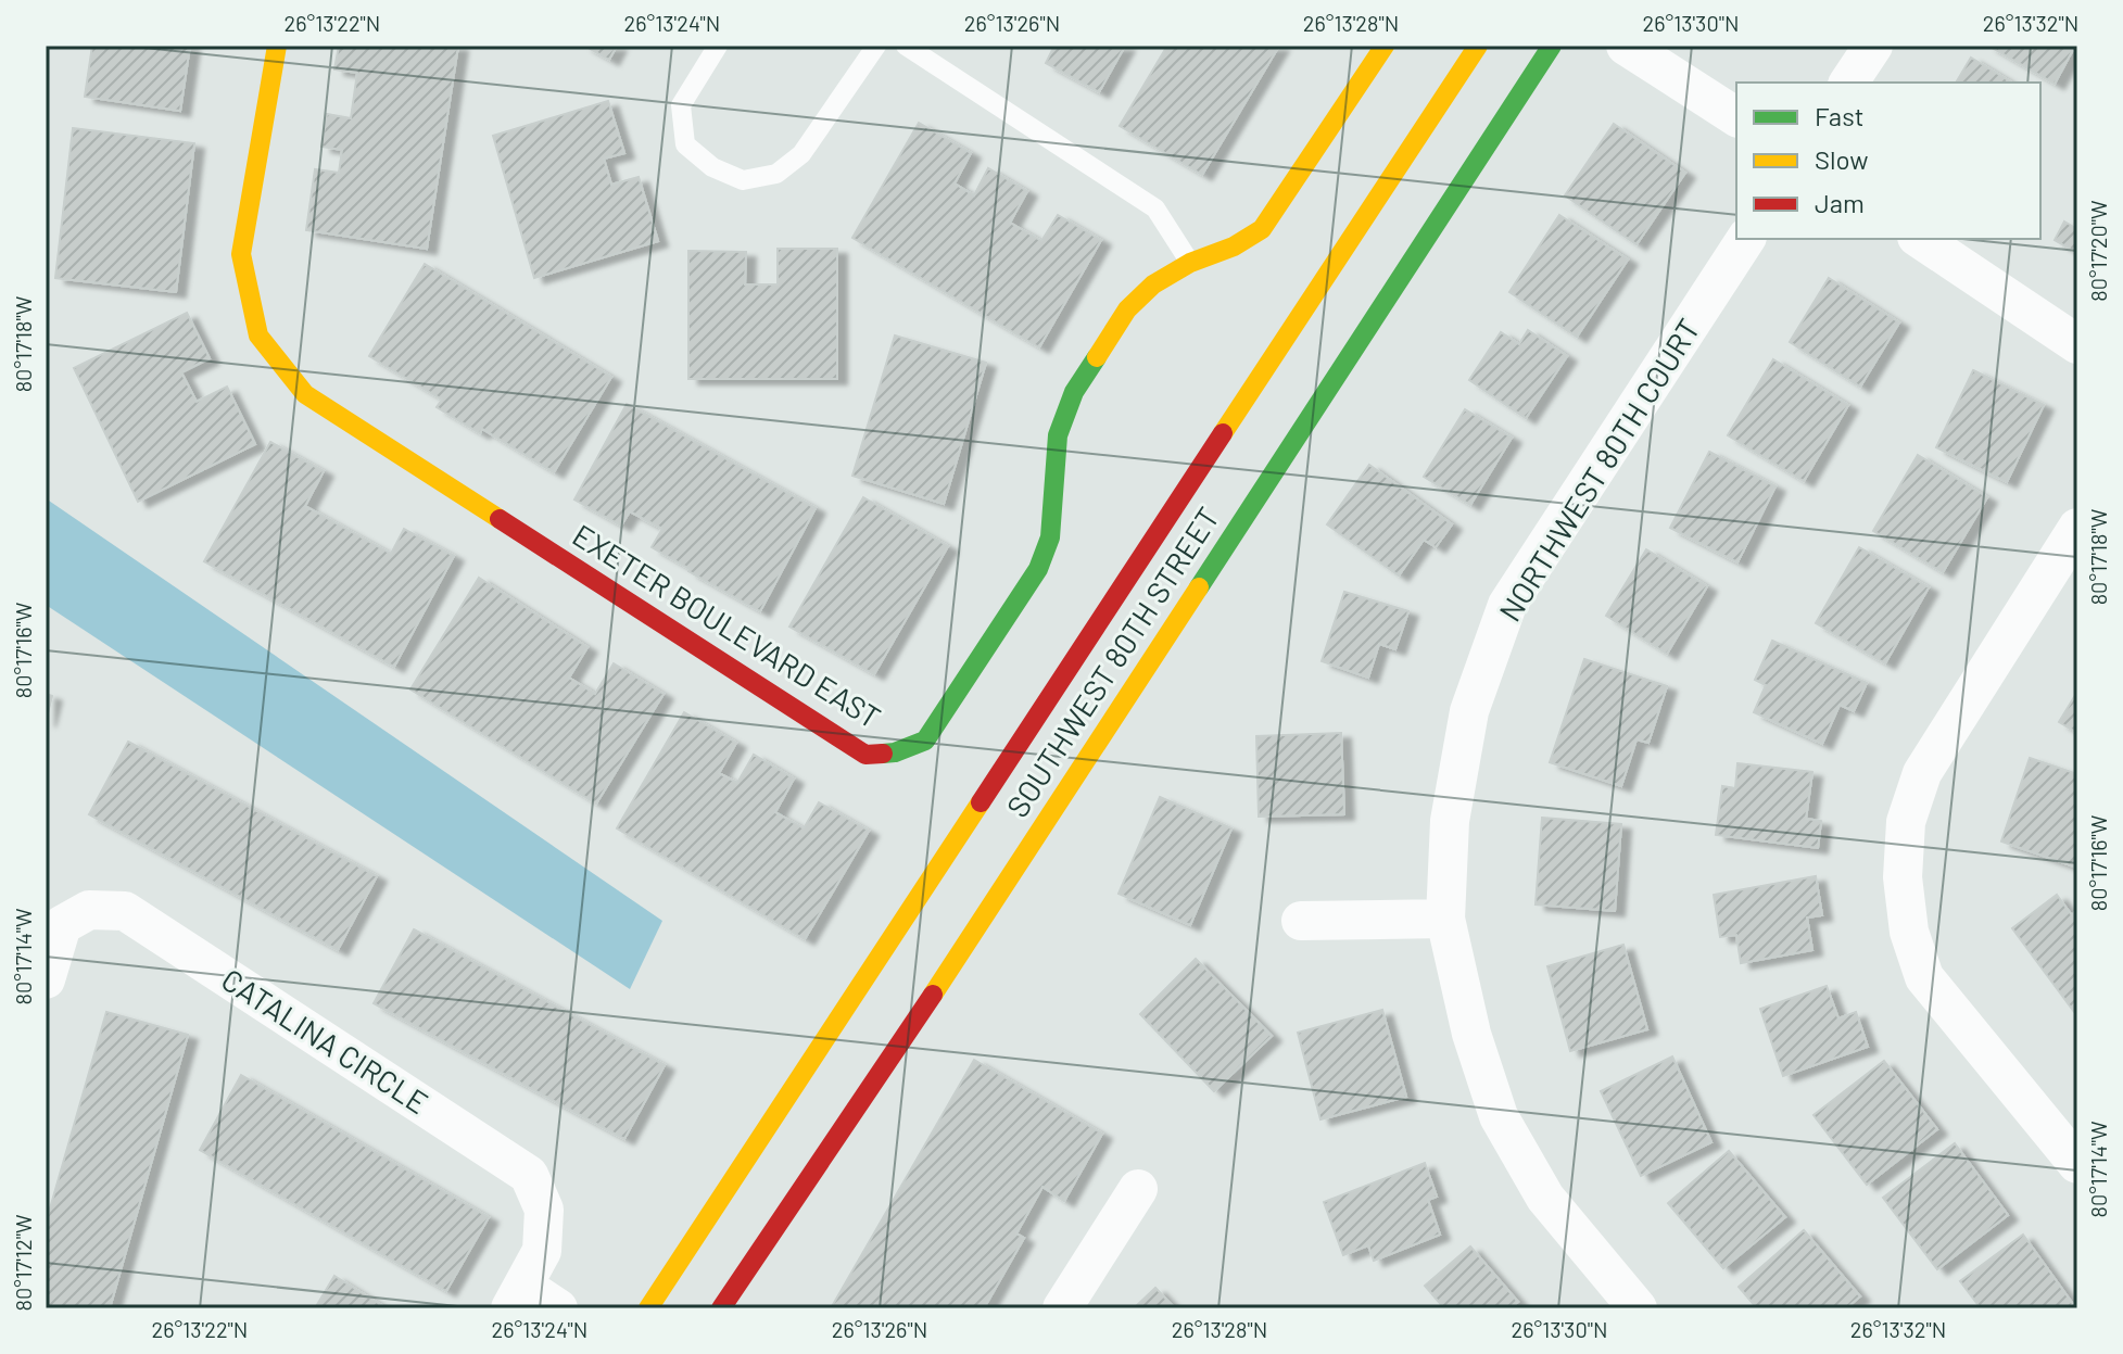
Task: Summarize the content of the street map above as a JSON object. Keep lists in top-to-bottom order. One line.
{"streets":{"street":["NORTHWEST 80TH COURT","EXETER BOULEVARD EAST","SOUTHWEST 80TH STREET","CATALINA CIRCLE"]},"legend":["Fast","Slow","Jam"],"coordinates":["26°13'22\"N","26°13'24\"N","26°13'26\"N","26°13'28\"N","26°13'30\"N","26°13'32\"N","80°17'20\"W","80°17'18\"W","80°17'16\"W","80°17'14\"W","80°17'12\"W"]}
